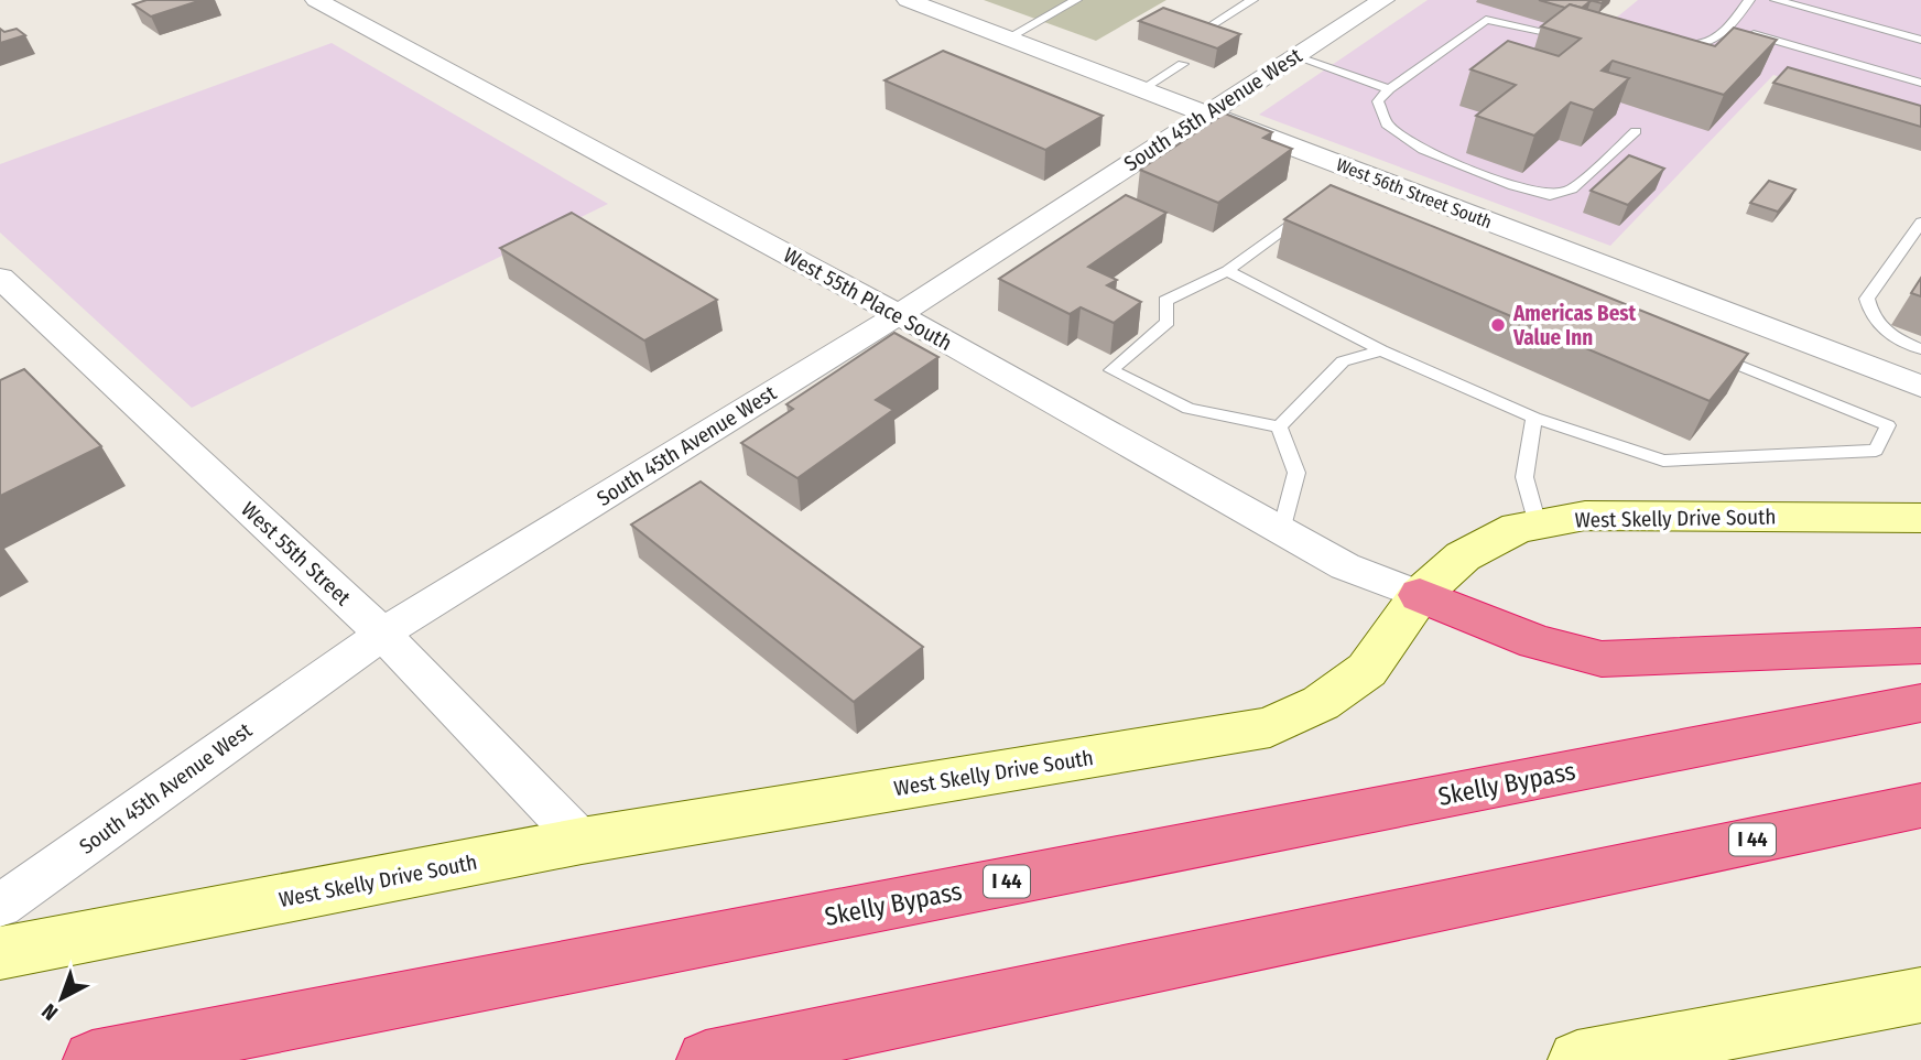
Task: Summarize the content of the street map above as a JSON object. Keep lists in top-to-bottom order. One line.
{"streets":{"highway":["Skelly Bypass","I 44"],"street":["South 45th Avenue West","West 56th Street South","West 55th Place South","West Skelly Drive South","West 55th Street"]},"crossings":[["South 45th Avenue West","West 56th Street South"],["South 45th Avenue West","West 55th Place South"],["South 45th Avenue West","West 55th Street"],["West 55th Place South","West Skelly Drive South"],["West Skelly Drive South","West 55th Street"]],"places":["Americas Best Value Inn"],"north":"bottom left"}
